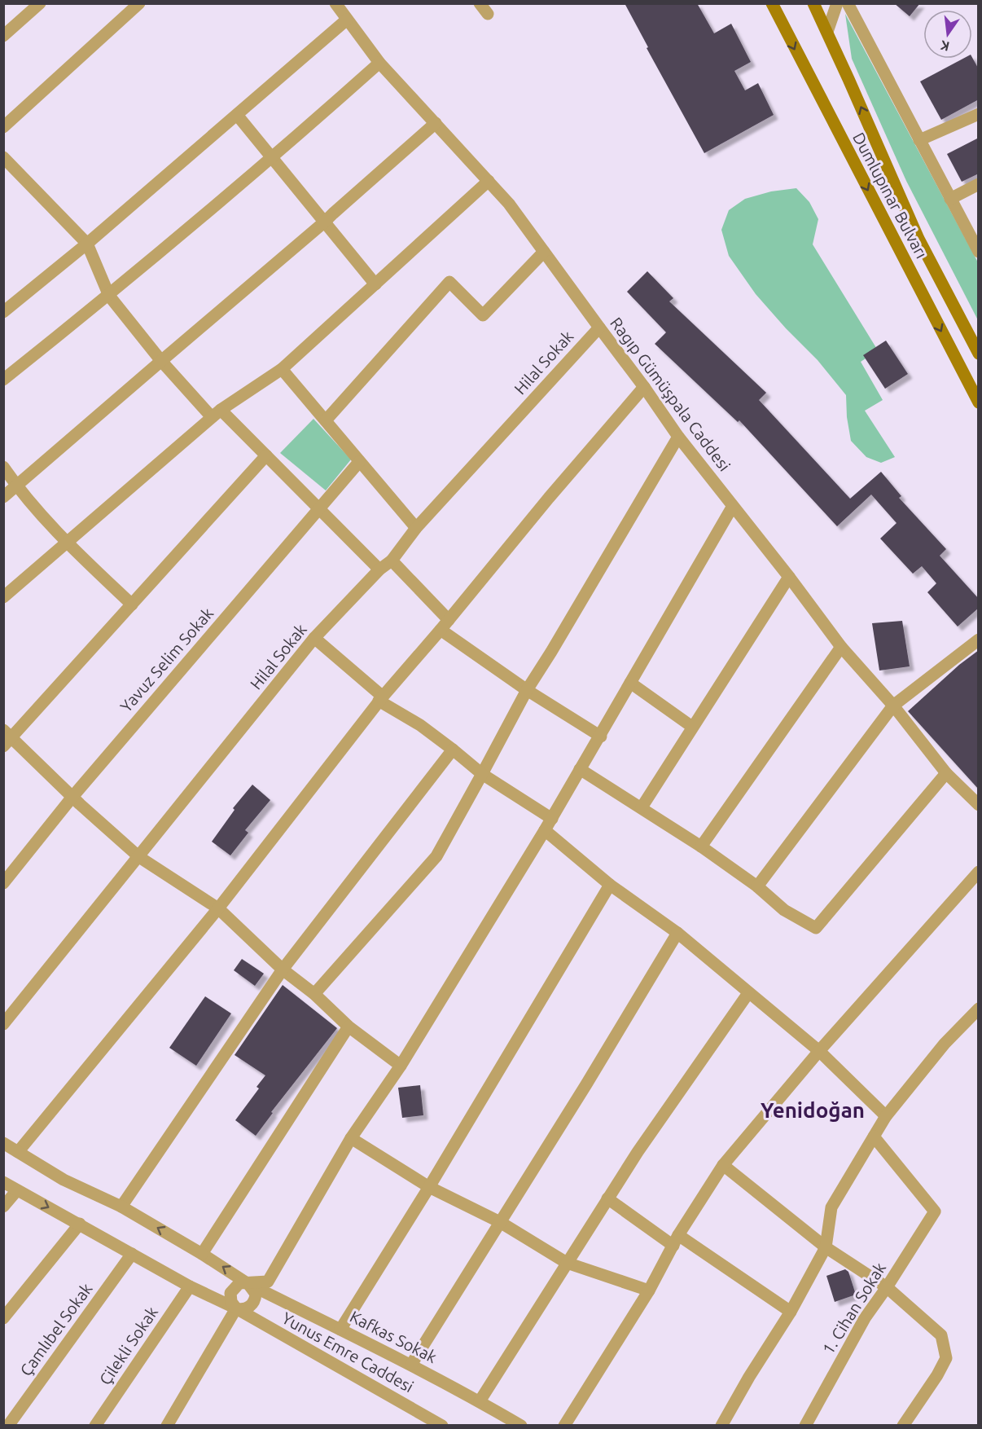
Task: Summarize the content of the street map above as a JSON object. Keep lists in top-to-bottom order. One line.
{"streets":{"main road":["Dumlupınar Bulvarı"],"street":["Hilal Sokak","Ragıp Gümüşpala Caddesi","Yavuz Selim Sokak","1. Cihan Sokak","Çamlıbel Sokak","Kafkas Sokak","Çilekli Sokak","Yunus Emre Caddesi"]},"crossings":[["Hilal Sokak","Ragıp Gümüşpala Caddesi"],["Kafkas Sokak","Yunus Emre Caddesi"],["Çilekli Sokak","Yunus Emre Caddesi"]],"districts":["Yenidoğan"],"north":"bottom"}
